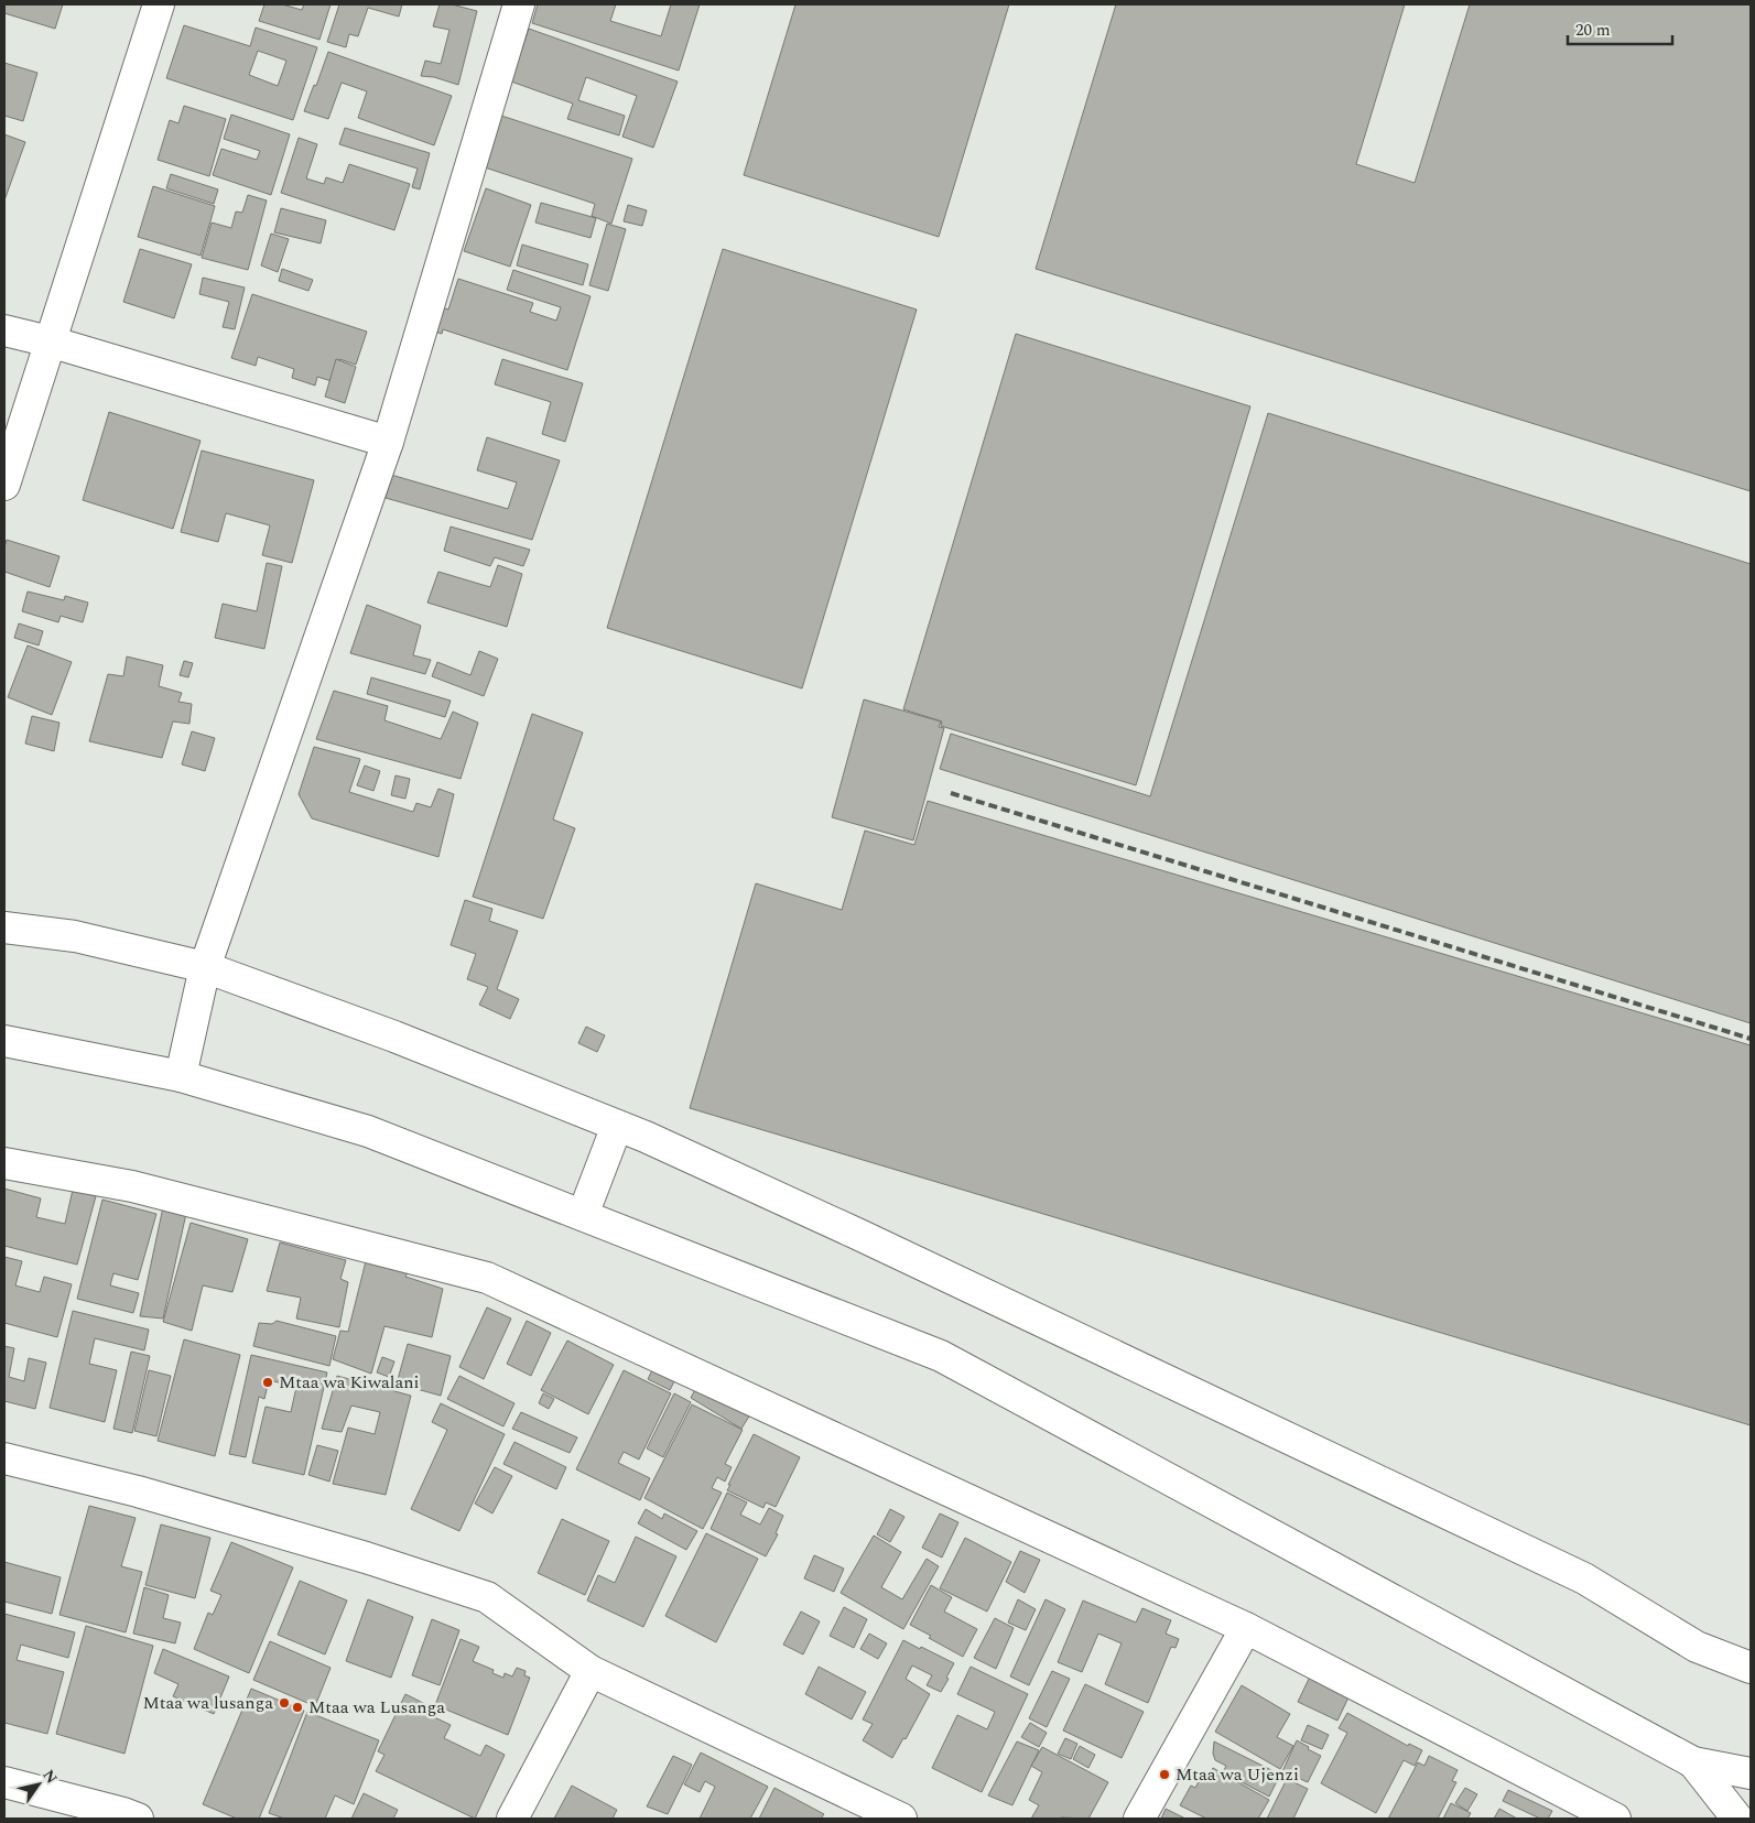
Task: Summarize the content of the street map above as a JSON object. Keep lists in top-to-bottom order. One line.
{"places":["Mtaa wa Kiwalani","Mtaa wa lusanga","Mtaa wa Lusanga","Mtaa wa Ujenzi"],"scale_bar":"20 m","north":"top right"}
